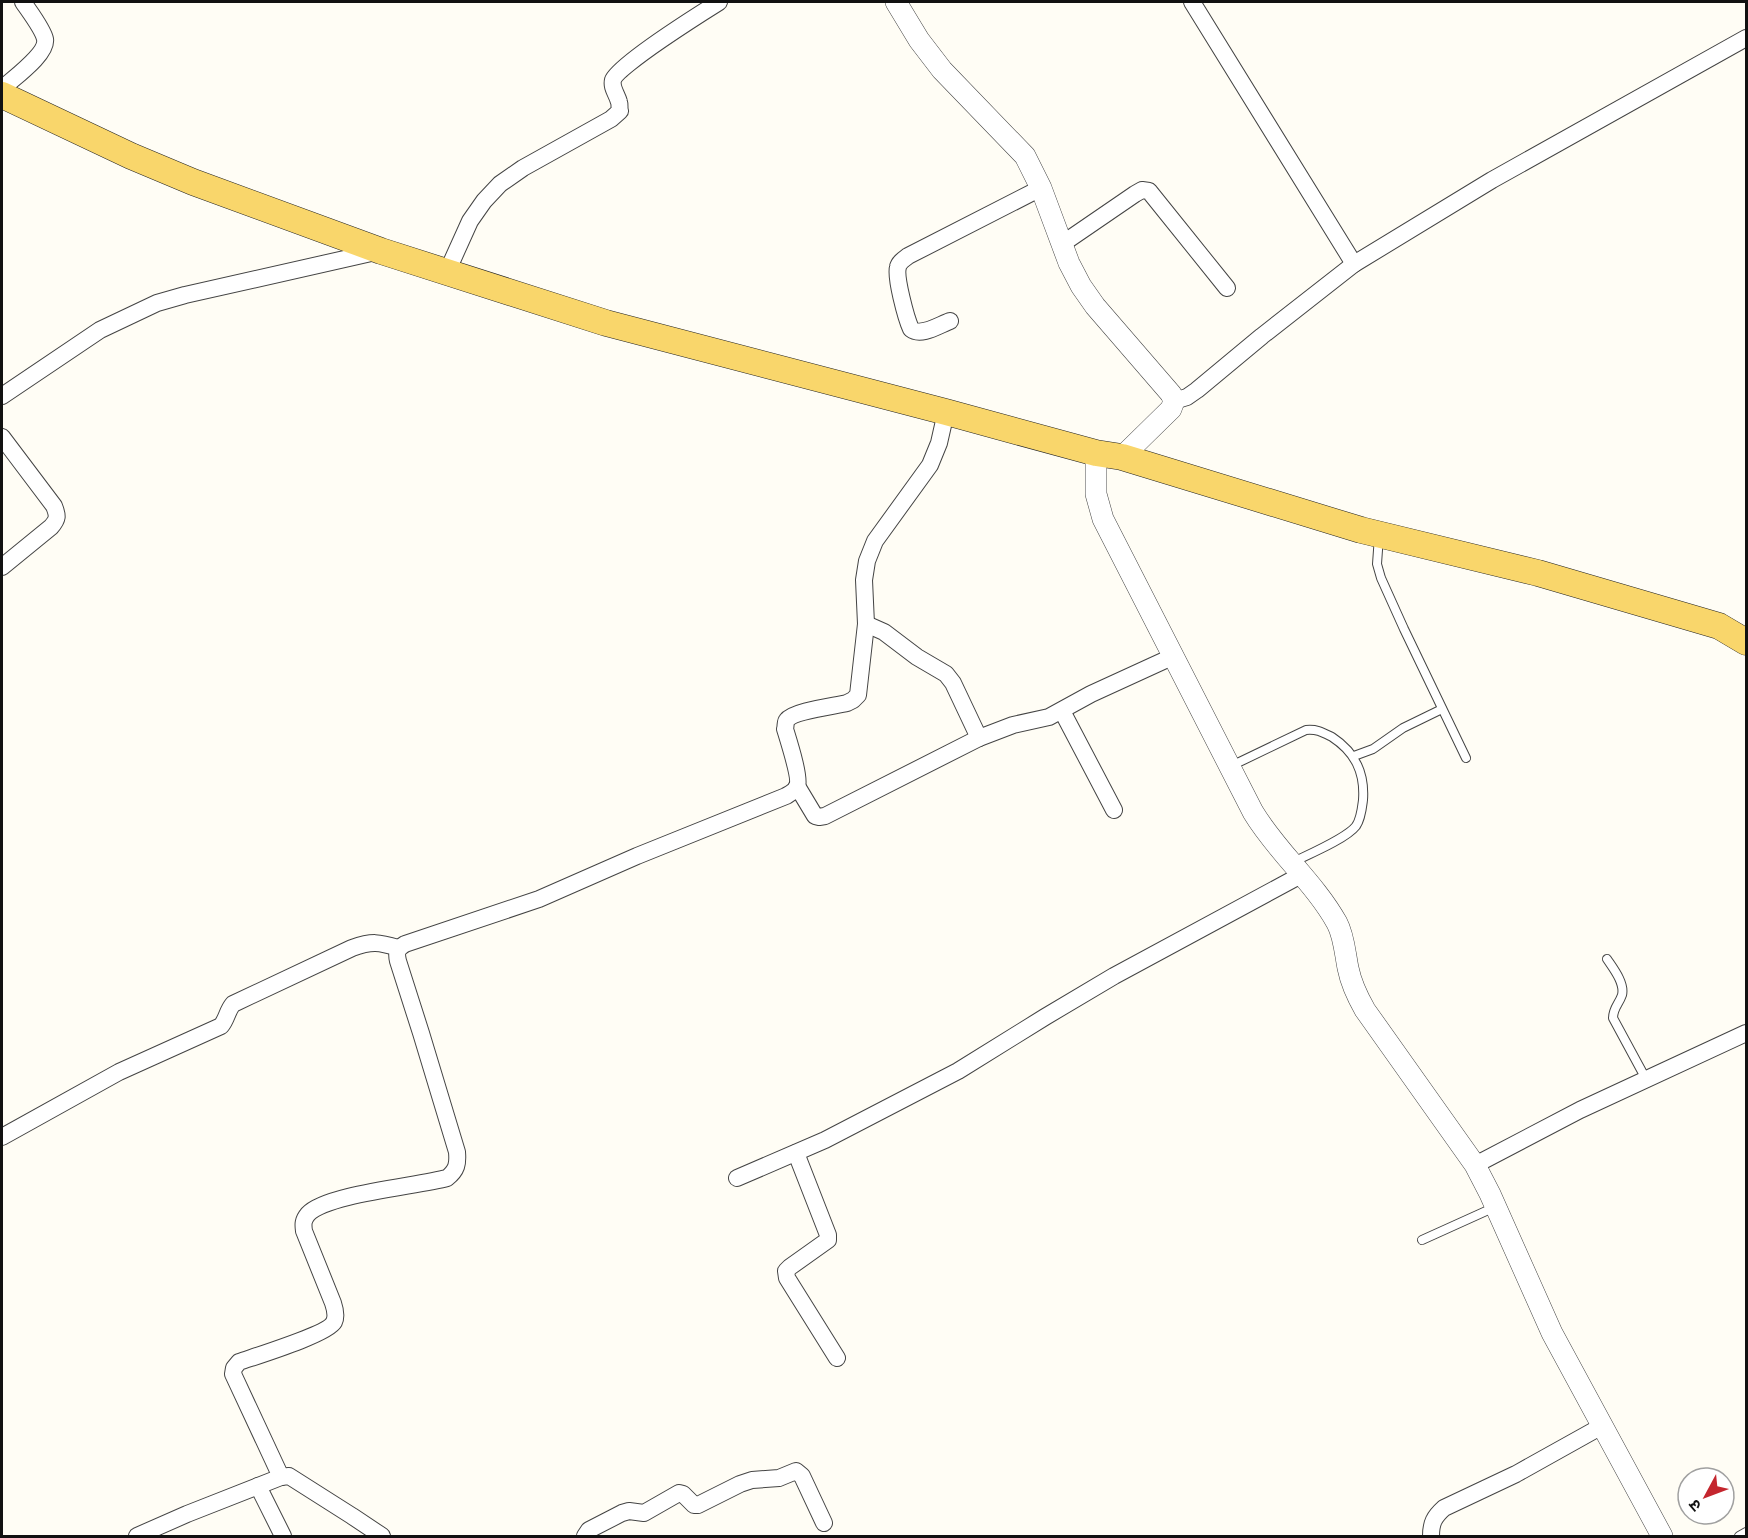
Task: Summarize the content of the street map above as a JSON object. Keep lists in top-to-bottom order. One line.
{"north":"bottom left"}
